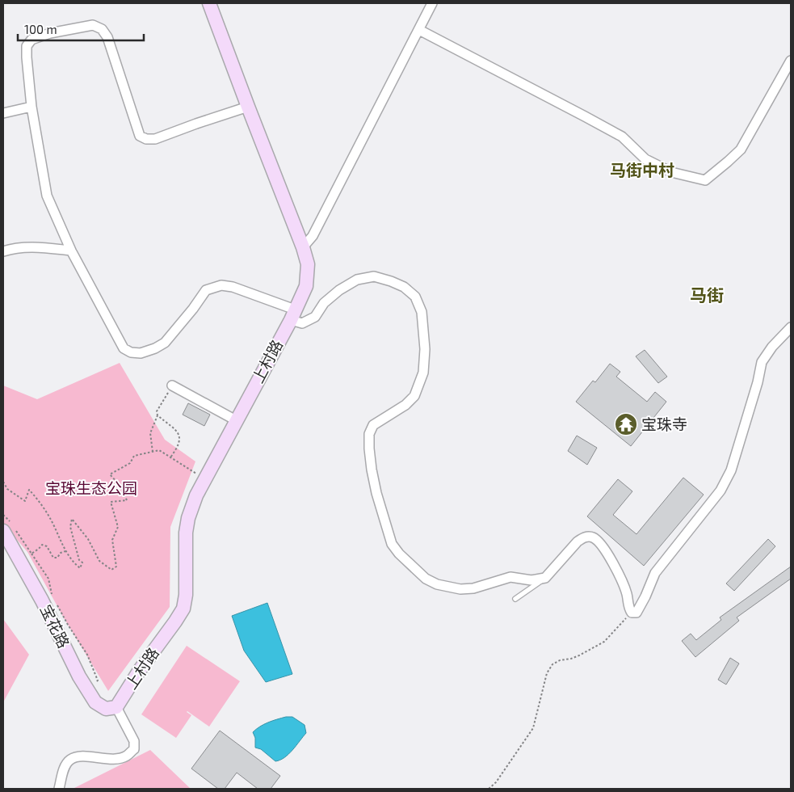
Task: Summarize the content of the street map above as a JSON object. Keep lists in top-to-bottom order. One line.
{"streets":{"street":["上村路","宝花路"]},"crossings":[["上村路","宝花路"]],"districts":["马街中村","马街"],"parks":["宝珠生态公园"],"places":{"temple":["宝珠寺"]},"scale_bar":"100 m"}
